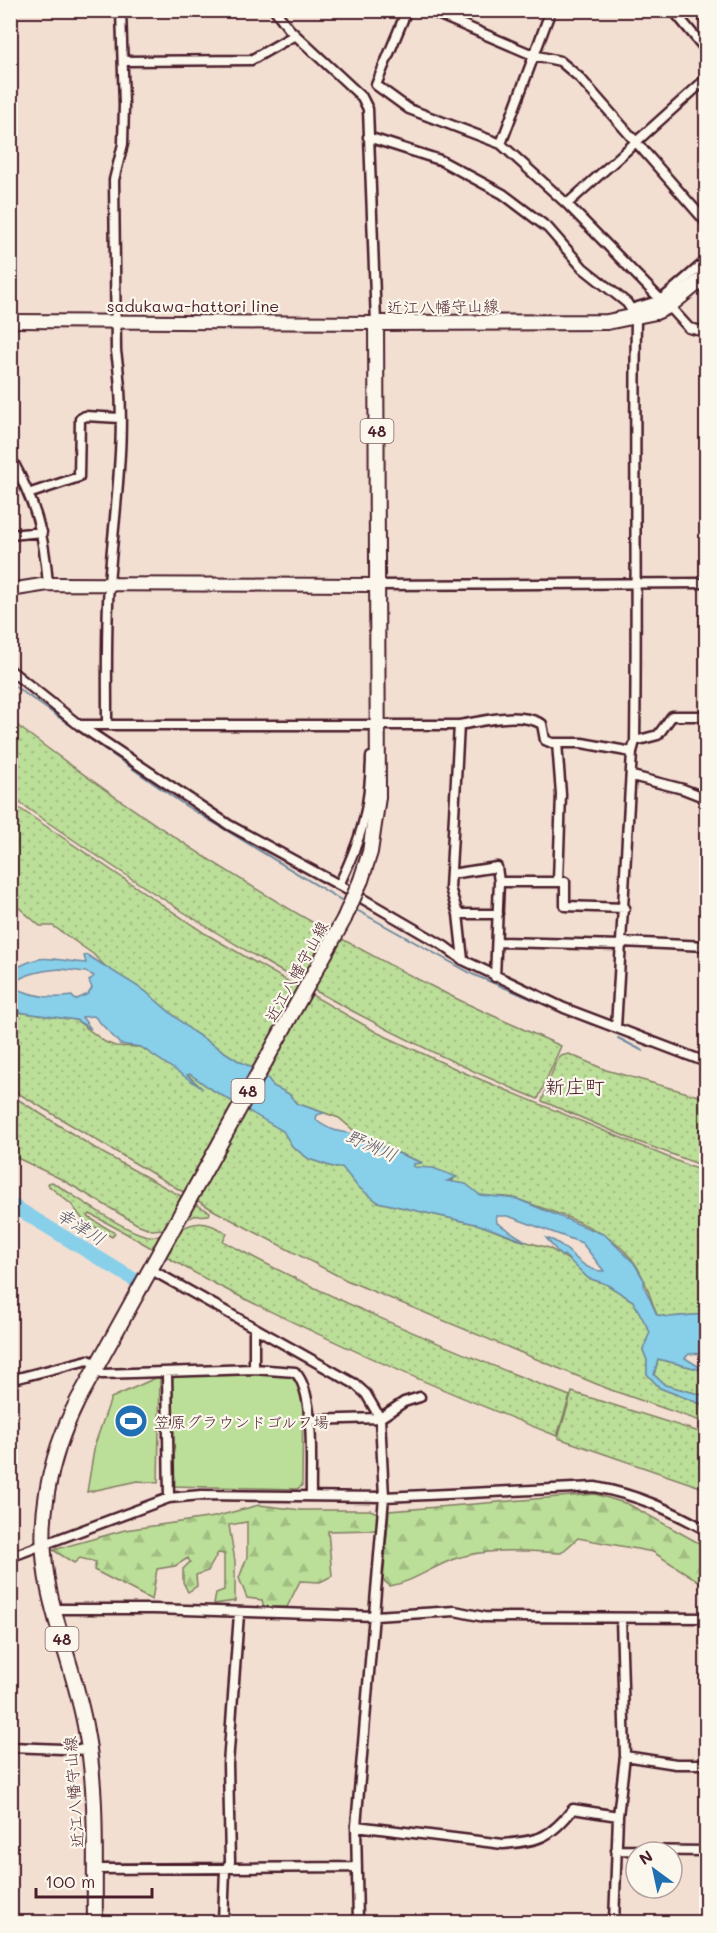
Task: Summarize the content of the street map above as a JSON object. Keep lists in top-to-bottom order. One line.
{"streets":{"main road":["sadukawa-hattori line","近江八幡守山線","48"]},"crossings":[["sadukawa-hattori line","近江八幡守山線"]],"districts":["新庄町"],"water":["野洲川","幸津川"],"places":{"sports":["笠原グラウンドゴルフ場"]},"scale_bar":"100 m","north":"top left"}
